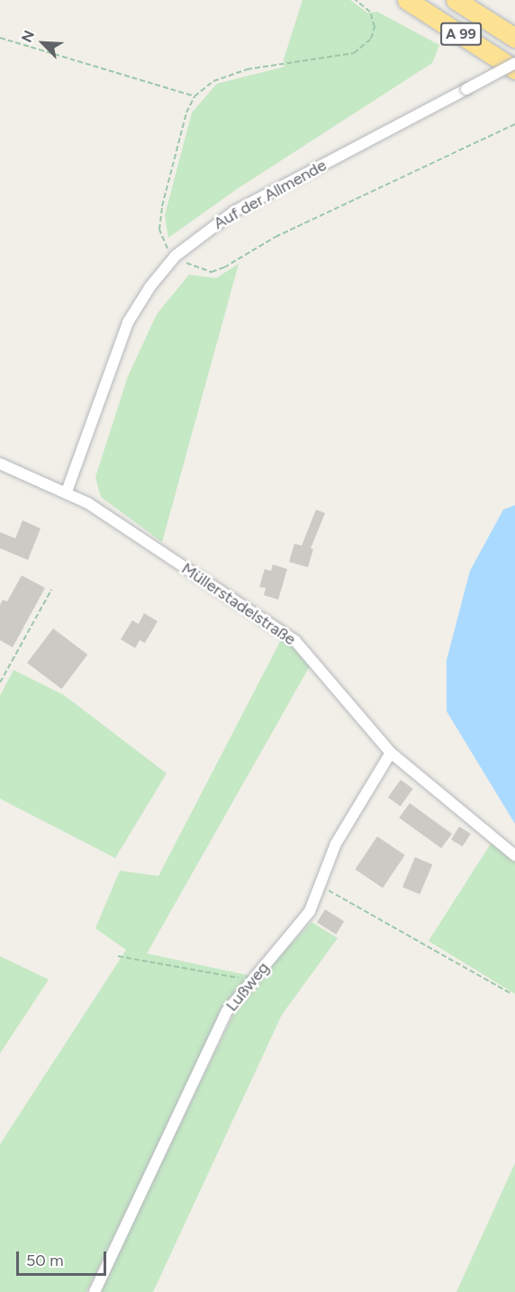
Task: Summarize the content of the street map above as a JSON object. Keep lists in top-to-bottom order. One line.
{"streets":{"highway":["A 99"],"street":["Auf der Allmende","Müllerstadelstraße","Lußweg"]},"crossings":[["Auf der Allmende","Müllerstadelstraße"],["Müllerstadelstraße","Lußweg"]],"scale_bar":"50 m","north":"top left"}
